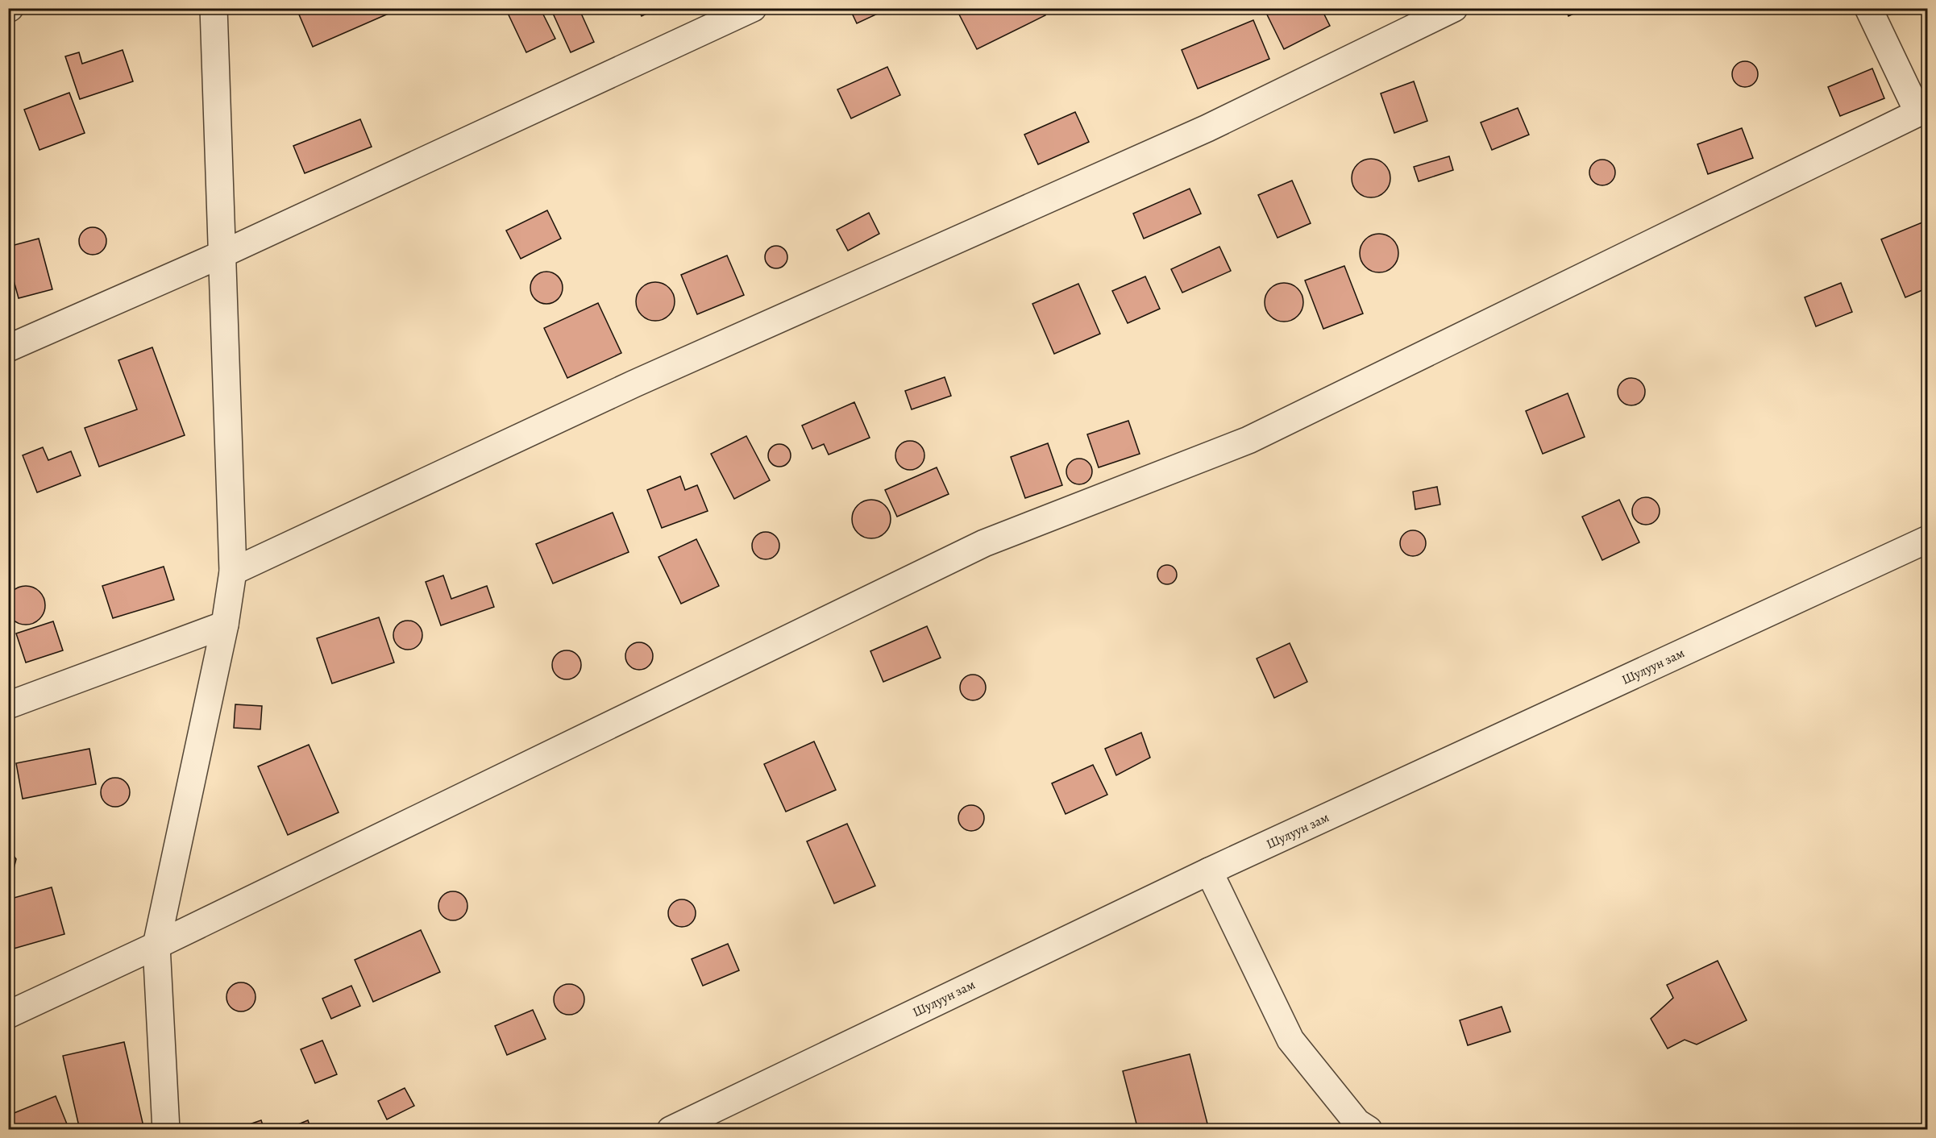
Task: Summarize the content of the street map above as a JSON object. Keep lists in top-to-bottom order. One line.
{"streets":{"street":["Шулуун зам"]}}
